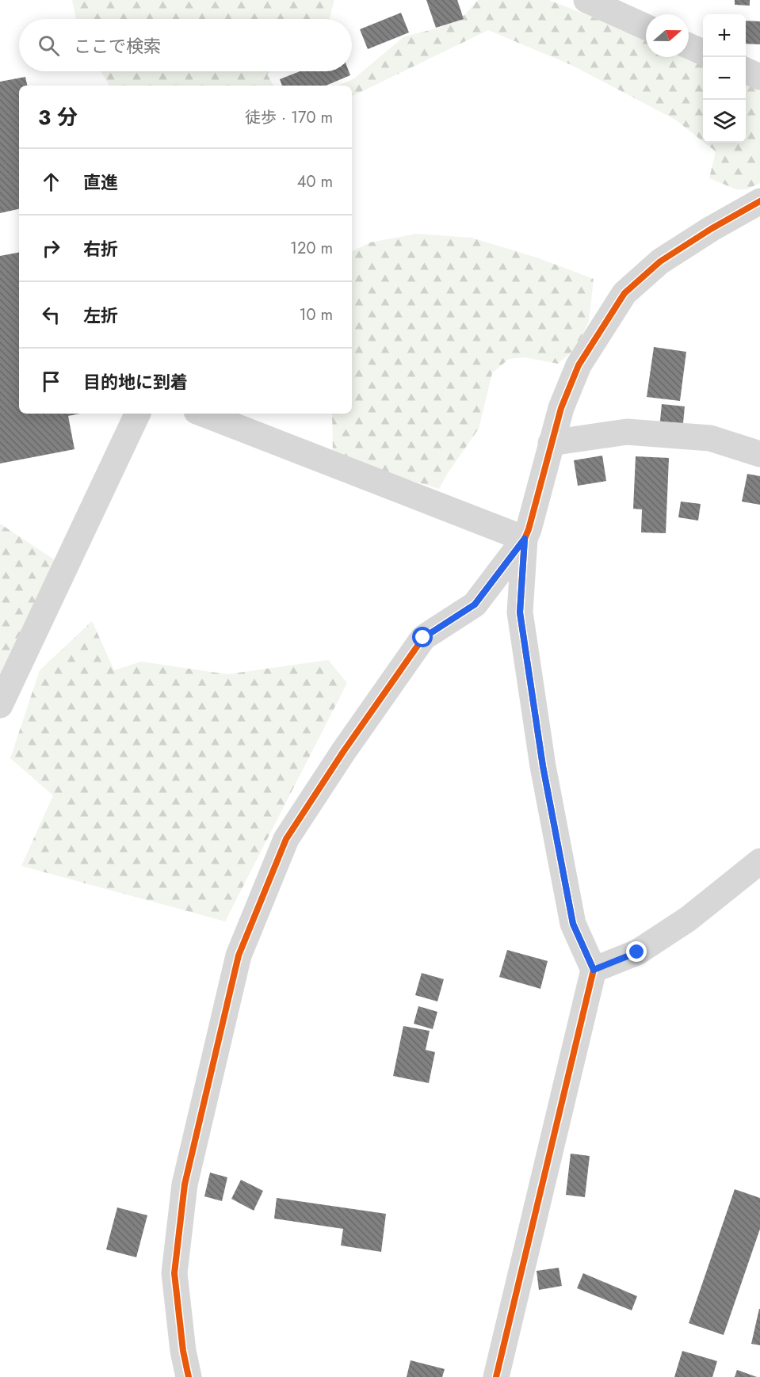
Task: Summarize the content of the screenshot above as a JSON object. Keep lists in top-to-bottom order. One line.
{"north":"right","page":{"map_buttons":["+","−"],"search":"ここで検索","heading":["3 分","徒歩 · 170 m"],"list":[["直進","40 m"],["右折","120 m"],["左折","10 m"],"目的地に到着"]}}
